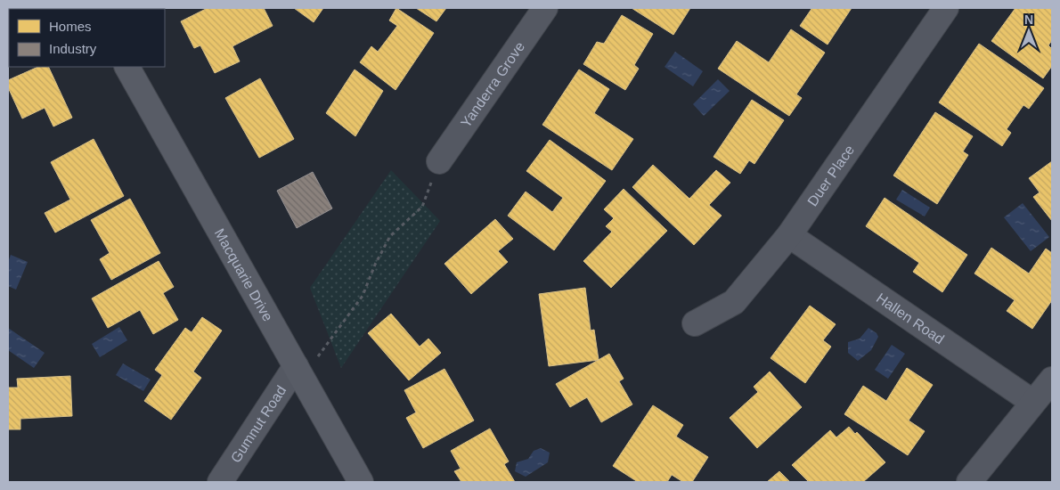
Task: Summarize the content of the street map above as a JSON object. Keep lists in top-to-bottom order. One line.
{"streets":{"main road":["Macquarie Drive"],"street":["Yanderra Grove","Duer Place","Hallen Road","Gumnut Road"]},"crossings":[["Duer Place","Hallen Road"],["Macquarie Drive","Gumnut Road"]],"legend":["Homes","Industry"],"north":"top"}
